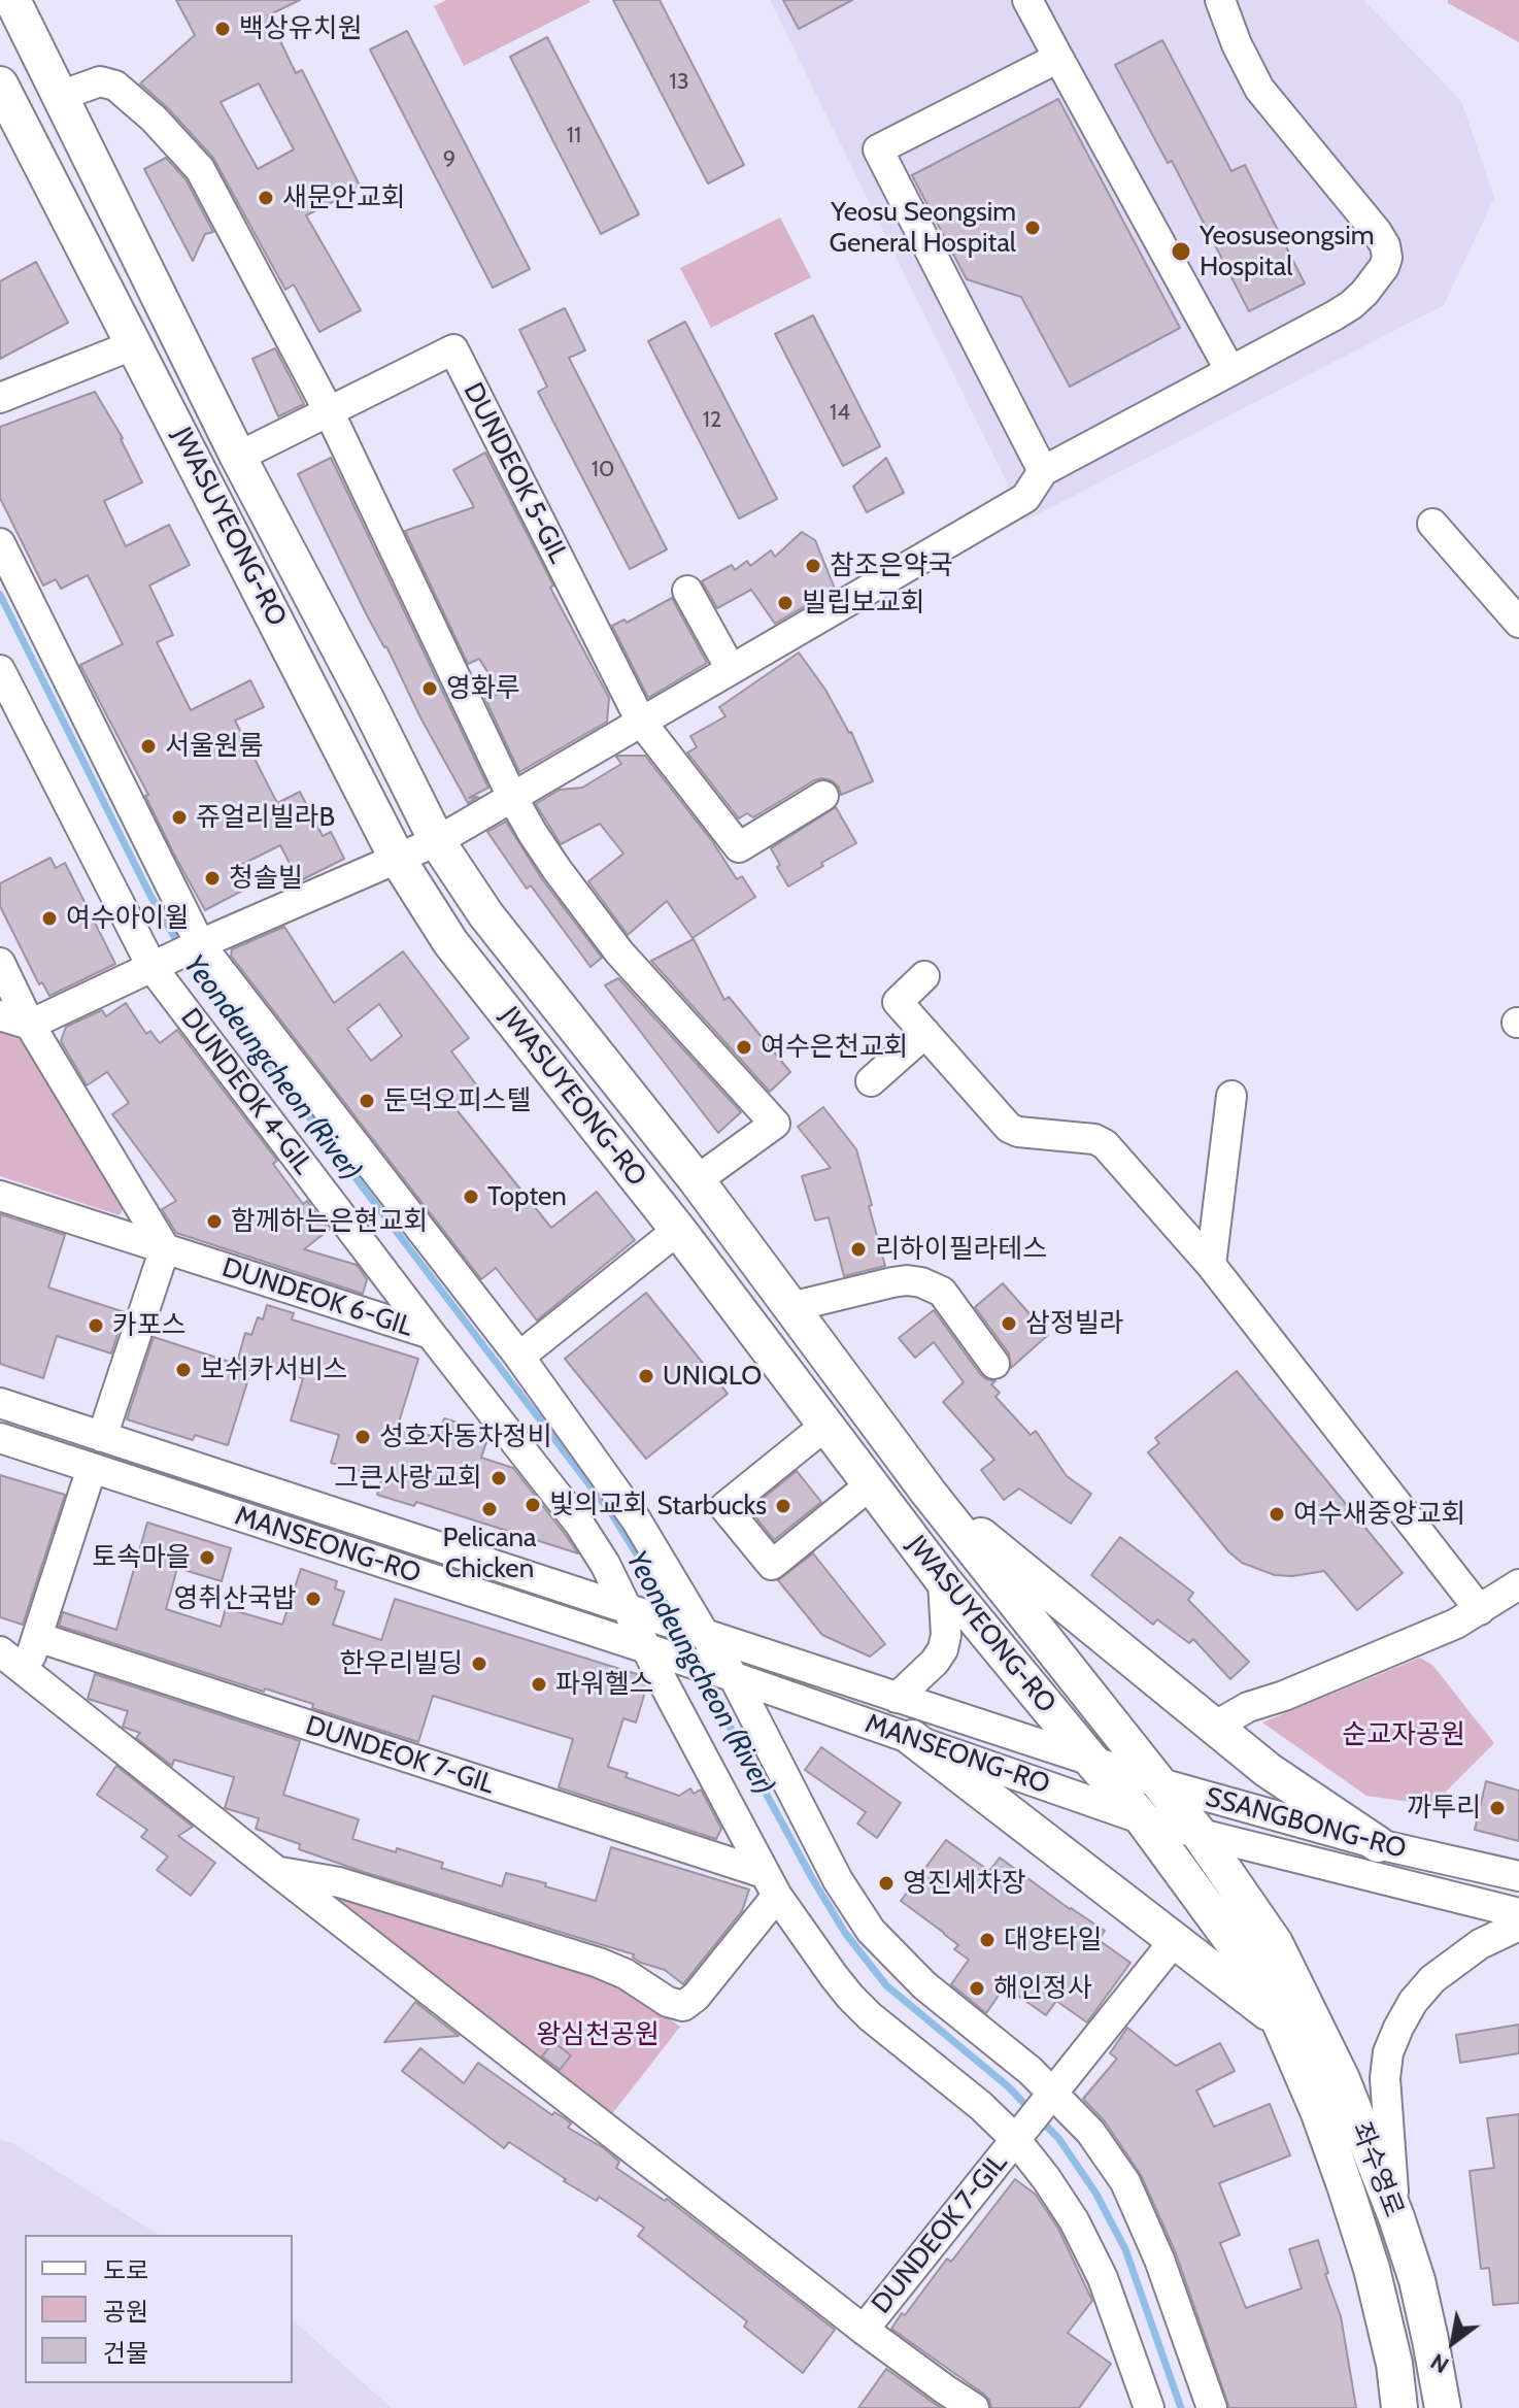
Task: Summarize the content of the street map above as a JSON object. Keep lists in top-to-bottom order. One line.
{"streets":{"main road":["JWASUYEONG-RO","좌수영로"],"street":["DUNDEOK 5-GIL","DUNDEOK 4-GIL","DUNDEOK 6-GIL","MANSEONG-RO","DUNDEOK 7-GIL","SSANGBONG-RO"]},"crossings":[["DUNDEOK 5-GIL","JWASUYEONG-RO"],["JWASUYEONG-RO","MANSEONG-RO"],["JWASUYEONG-RO","SSANGBONG-RO"],["JWASUYEONG-RO","좌수영로"],["DUNDEOK 4-GIL","DUNDEOK 6-GIL"],["DUNDEOK 6-GIL","MANSEONG-RO"],["DUNDEOK 6-GIL","DUNDEOK 7-GIL"],["MANSEONG-RO","DUNDEOK 7-GIL"],["MANSEONG-RO","SSANGBONG-RO"],["SSANGBONG-RO","좌수영로"]],"water":["Yeondeungcheon (River)"],"parks":["순교자공원","왕심천공원"],"places":["백상유치원","새문안교회","Yeosu Seongsim General Hospital","Yeosuseongsim Hospital","참조은약국","빌립보교회","영화루","서울원룸","쥬얼리빌라B","청솔빌","여수아이윌","여수은천교회","둔덕오피스텔","Topten","함께하는은현교회","리하이필라테스","삼정빌라","카포스","보쉬카서비스","UNIQLO","성호자동차정비","그큰사랑교회","빛의교회","Starbucks","Pelicana Chicken","여수새중앙교회","토속마을","영취산국밥","한우리빌딩","파워헬스","까투리","영진세차장","대양타일","해인정사"],"house_numbers":["13","11","9","14","12","10"],"legend":["도로","공원","건물"],"north":"bottom left"}
